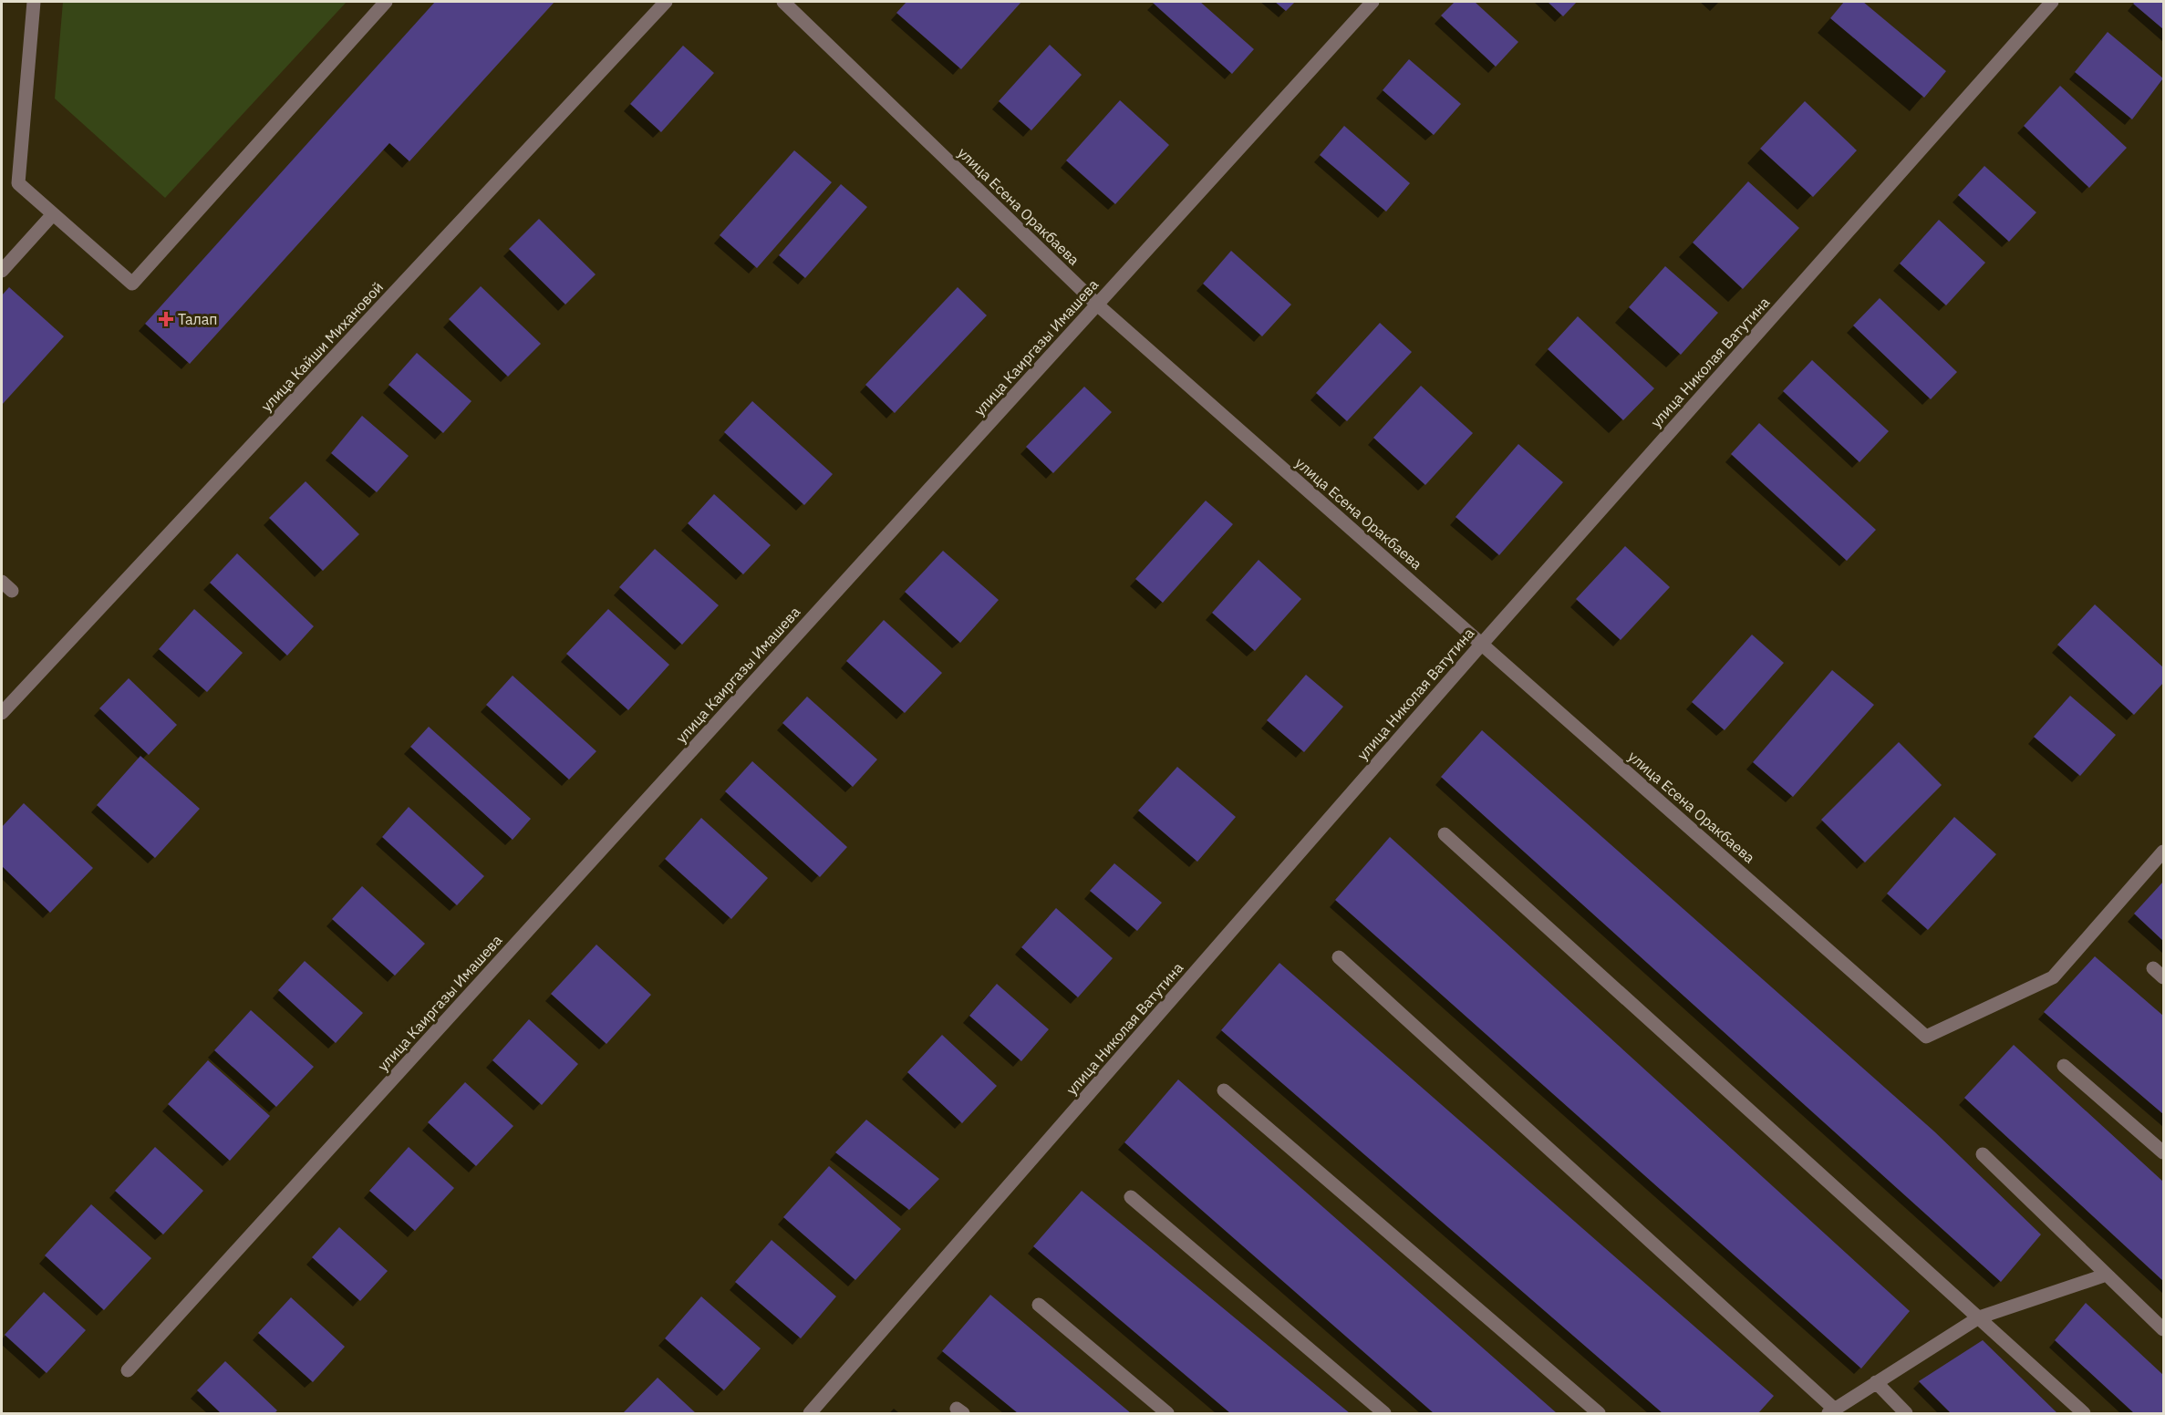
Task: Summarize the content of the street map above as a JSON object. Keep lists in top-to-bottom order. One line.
{"streets":{"street":["улица Есена Оракбаева","улица Кайши Михановой","улица Каиргазы Имашева","улица Николая Ватутина"]},"crossings":[["улица Есена Оракбаева","улица Каиргазы Имашева"],["улица Есена Оракбаева","улица Николая Ватутина"]],"places":{"health":["Талап"]}}
